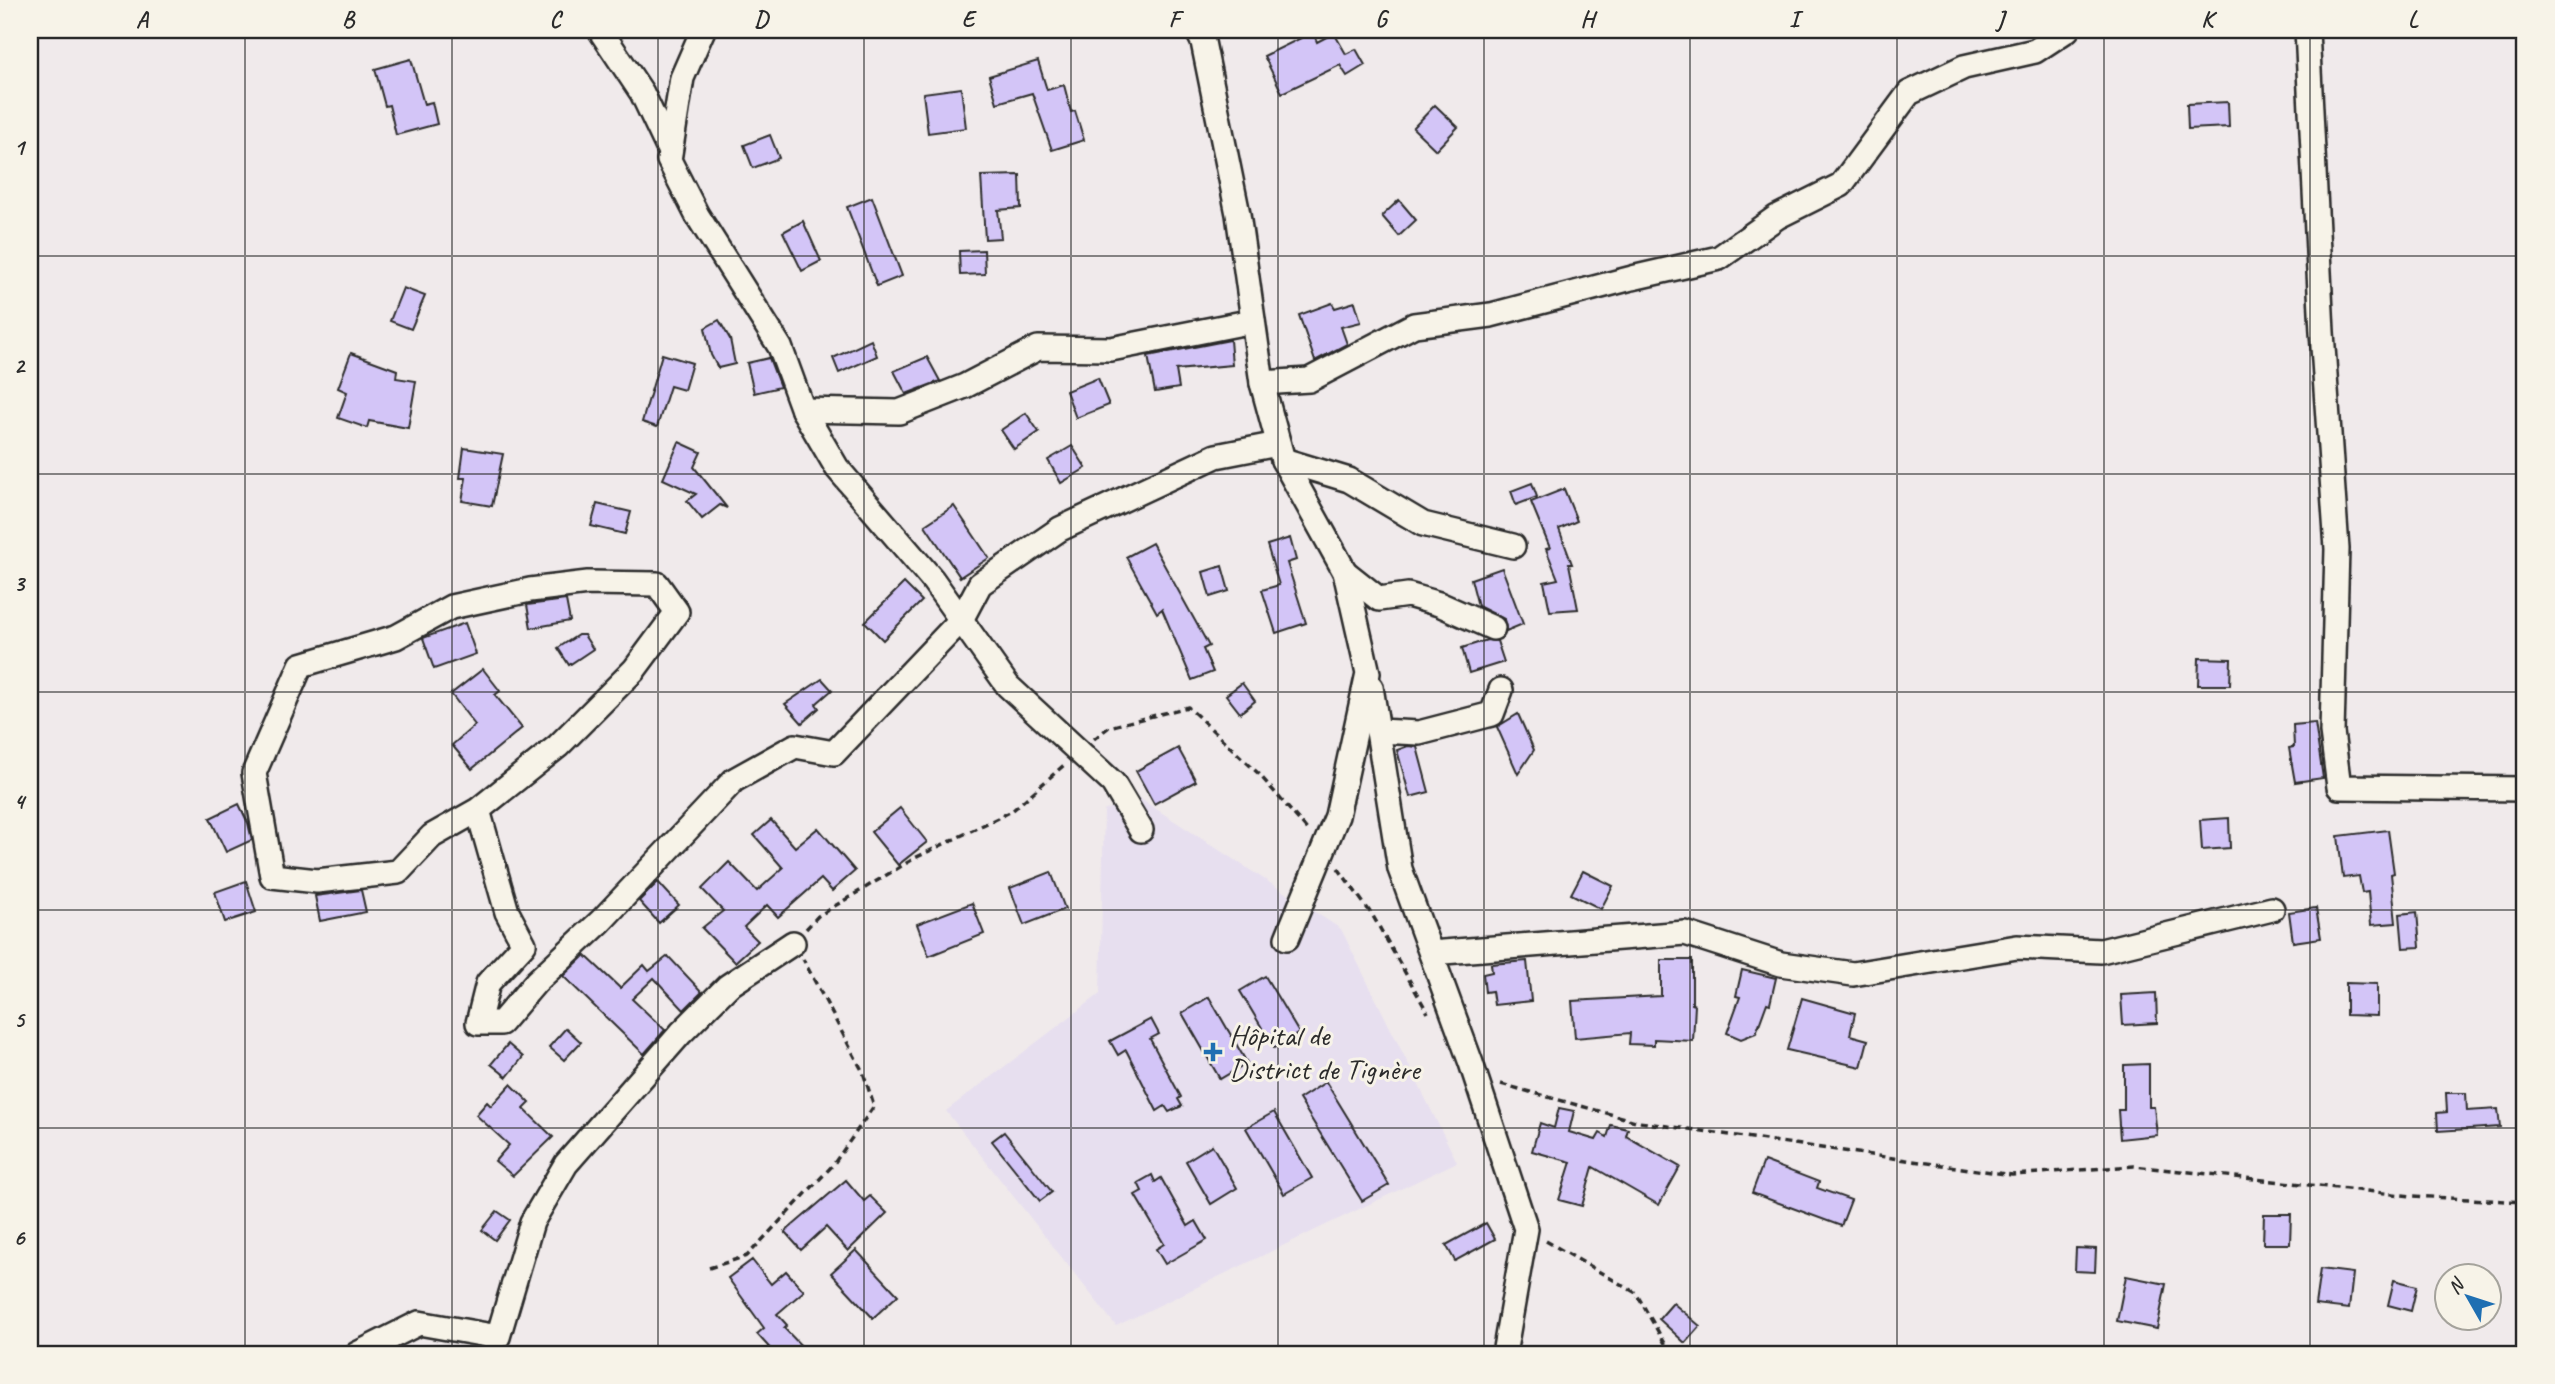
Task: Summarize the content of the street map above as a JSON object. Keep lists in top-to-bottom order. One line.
{"places":{"health":["Hôpital de District de Tignère"]},"north":"top left","grid":{"columns":["A","B","C","D","E","F","G","H","I","J","K","L"],"rows":["1","2","3","4","5","6"]}}
